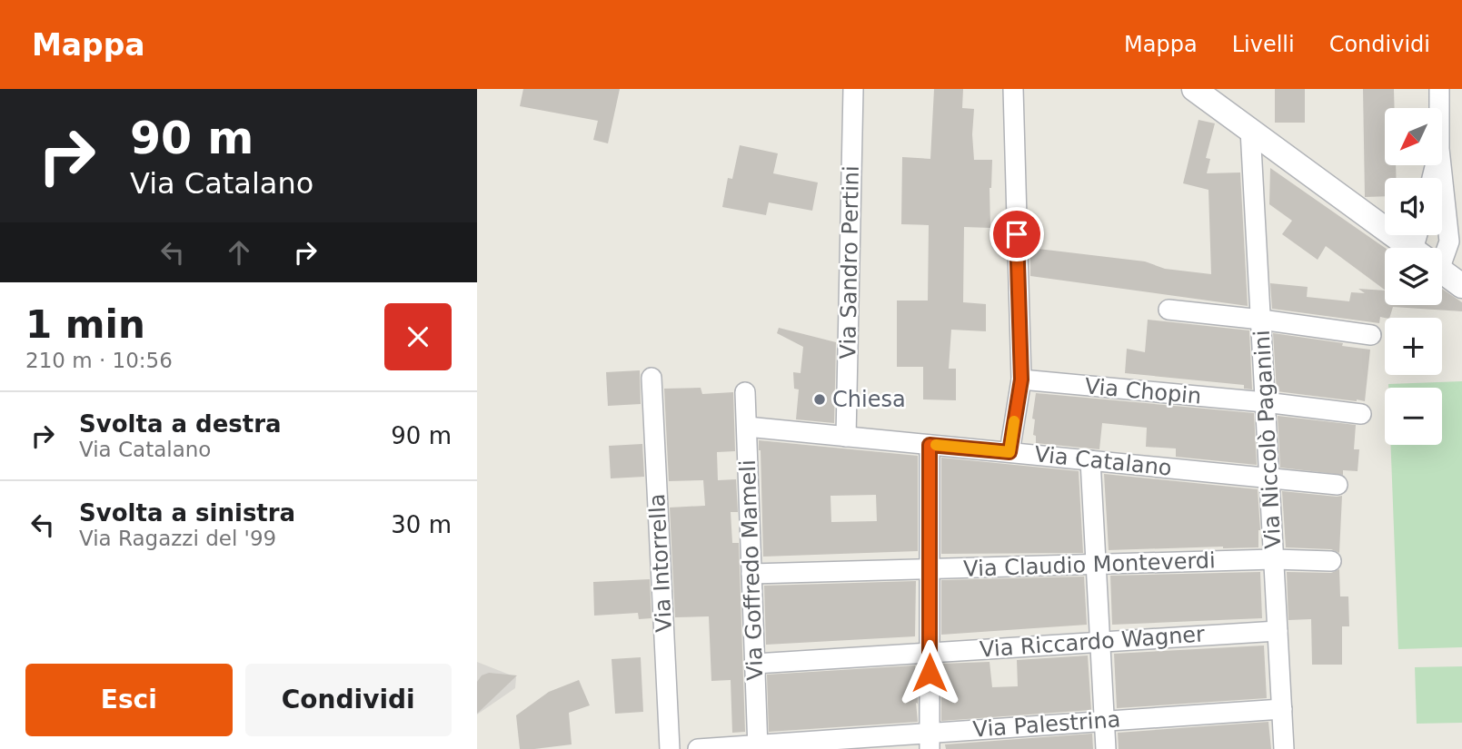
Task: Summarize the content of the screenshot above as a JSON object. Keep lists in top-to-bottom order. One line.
{"streets":{"street":["Via Sandro Pertini","Via Chopin","Via Niccolò Paganini","Via Catalano","Via Intorrella","Via Claudio Monteverdi","Via Goffredo Mameli","Via Riccardo Wagner","Via Palestrina"]},"crossings":[["Via Sandro Pertini","Via Catalano"],["Via Chopin","Via Niccolò Paganini"],["Via Niccolò Paganini","Via Catalano"],["Via Niccolò Paganini","Via Claudio Monteverdi"],["Via Niccolò Paganini","Via Riccardo Wagner"],["Via Niccolò Paganini","Via Palestrina"],["Via Catalano","Via Goffredo Mameli"],["Via Claudio Monteverdi","Via Goffredo Mameli"],["Via Goffredo Mameli","Via Riccardo Wagner"],["Via Goffredo Mameli","Via Palestrina"]],"places":["Chiesa"],"north":"bottom left","page":{"header":"Mappa","nav":["Mappa","Livelli","Condividi"],"turn":["90 m","Via Catalano"],"map_buttons":["+","−"],"heading":["1 min","210 m · 10:56"],"list":[{"name":"Svolta a destra","note":"Via Catalano","value":"90 m"},{"name":"Svolta a sinistra","note":"Via Ragazzi del '99","value":"30 m"}],"buttons":["Esci","Condividi"]}}
